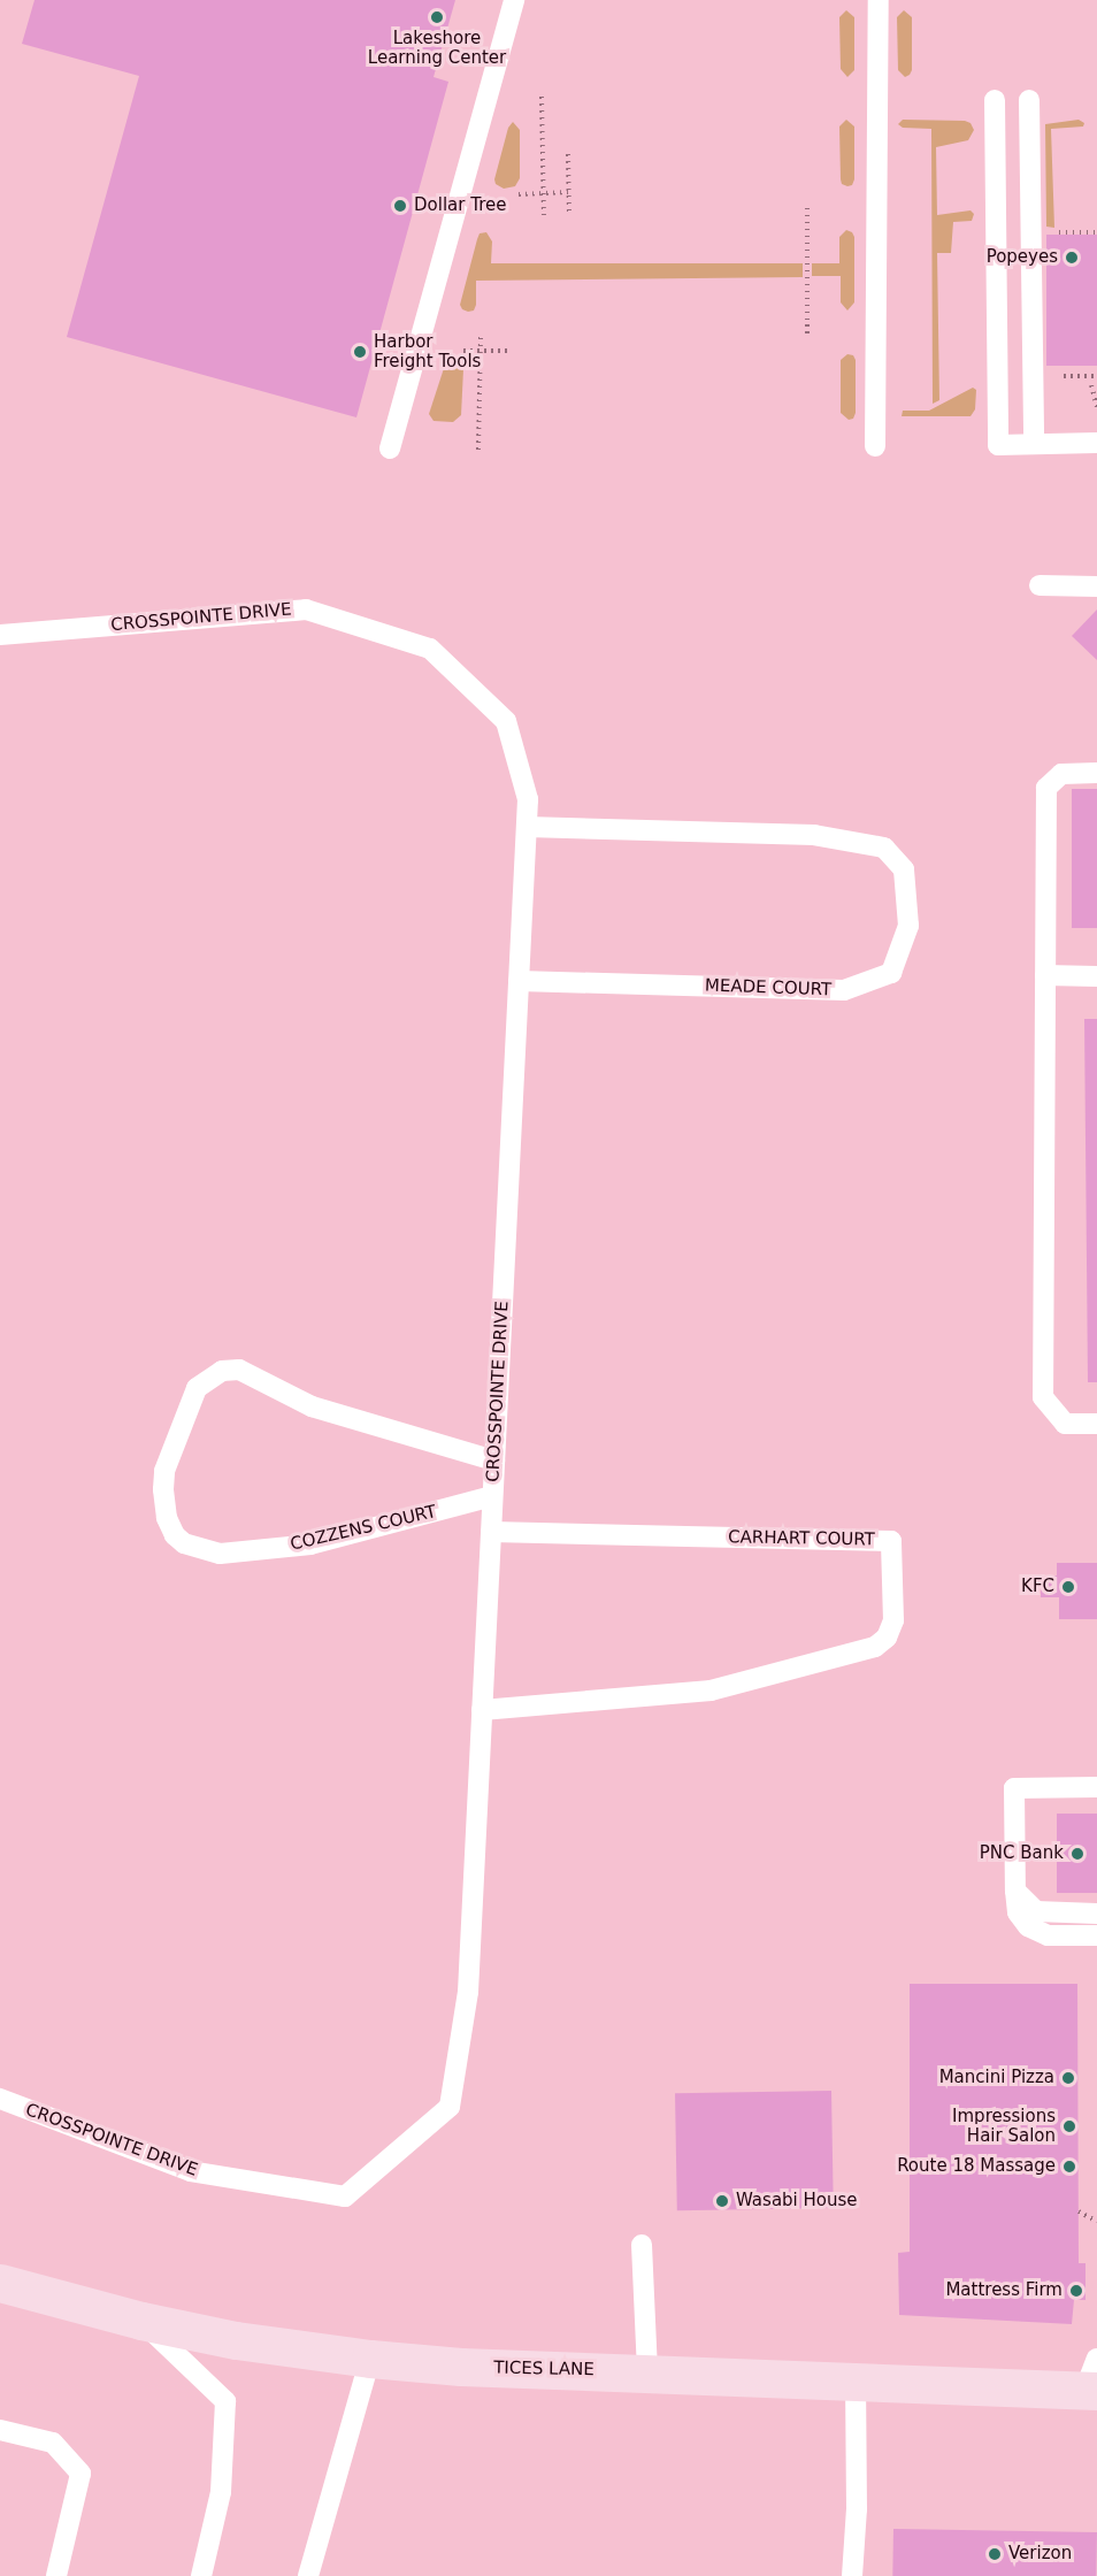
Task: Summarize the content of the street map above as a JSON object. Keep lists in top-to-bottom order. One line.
{"streets":{"street":["TICES LANE"],"lane":["CROSSPOINTE DRIVE","MEADE COURT","COZZENS COURT","CARHART COURT"]},"crossings":[["CROSSPOINTE DRIVE","MEADE COURT"],["CROSSPOINTE DRIVE","COZZENS COURT"],["CROSSPOINTE DRIVE","CARHART COURT"]],"places":["Lakeshore Learning Center","Dollar Tree","Popeyes","Harbor Freight Tools","KFC","PNC Bank","Mancini Pizza","Impressions Hair Salon","Route 18 Massage","Wasabi House","Mattress Firm","Verizon"]}
